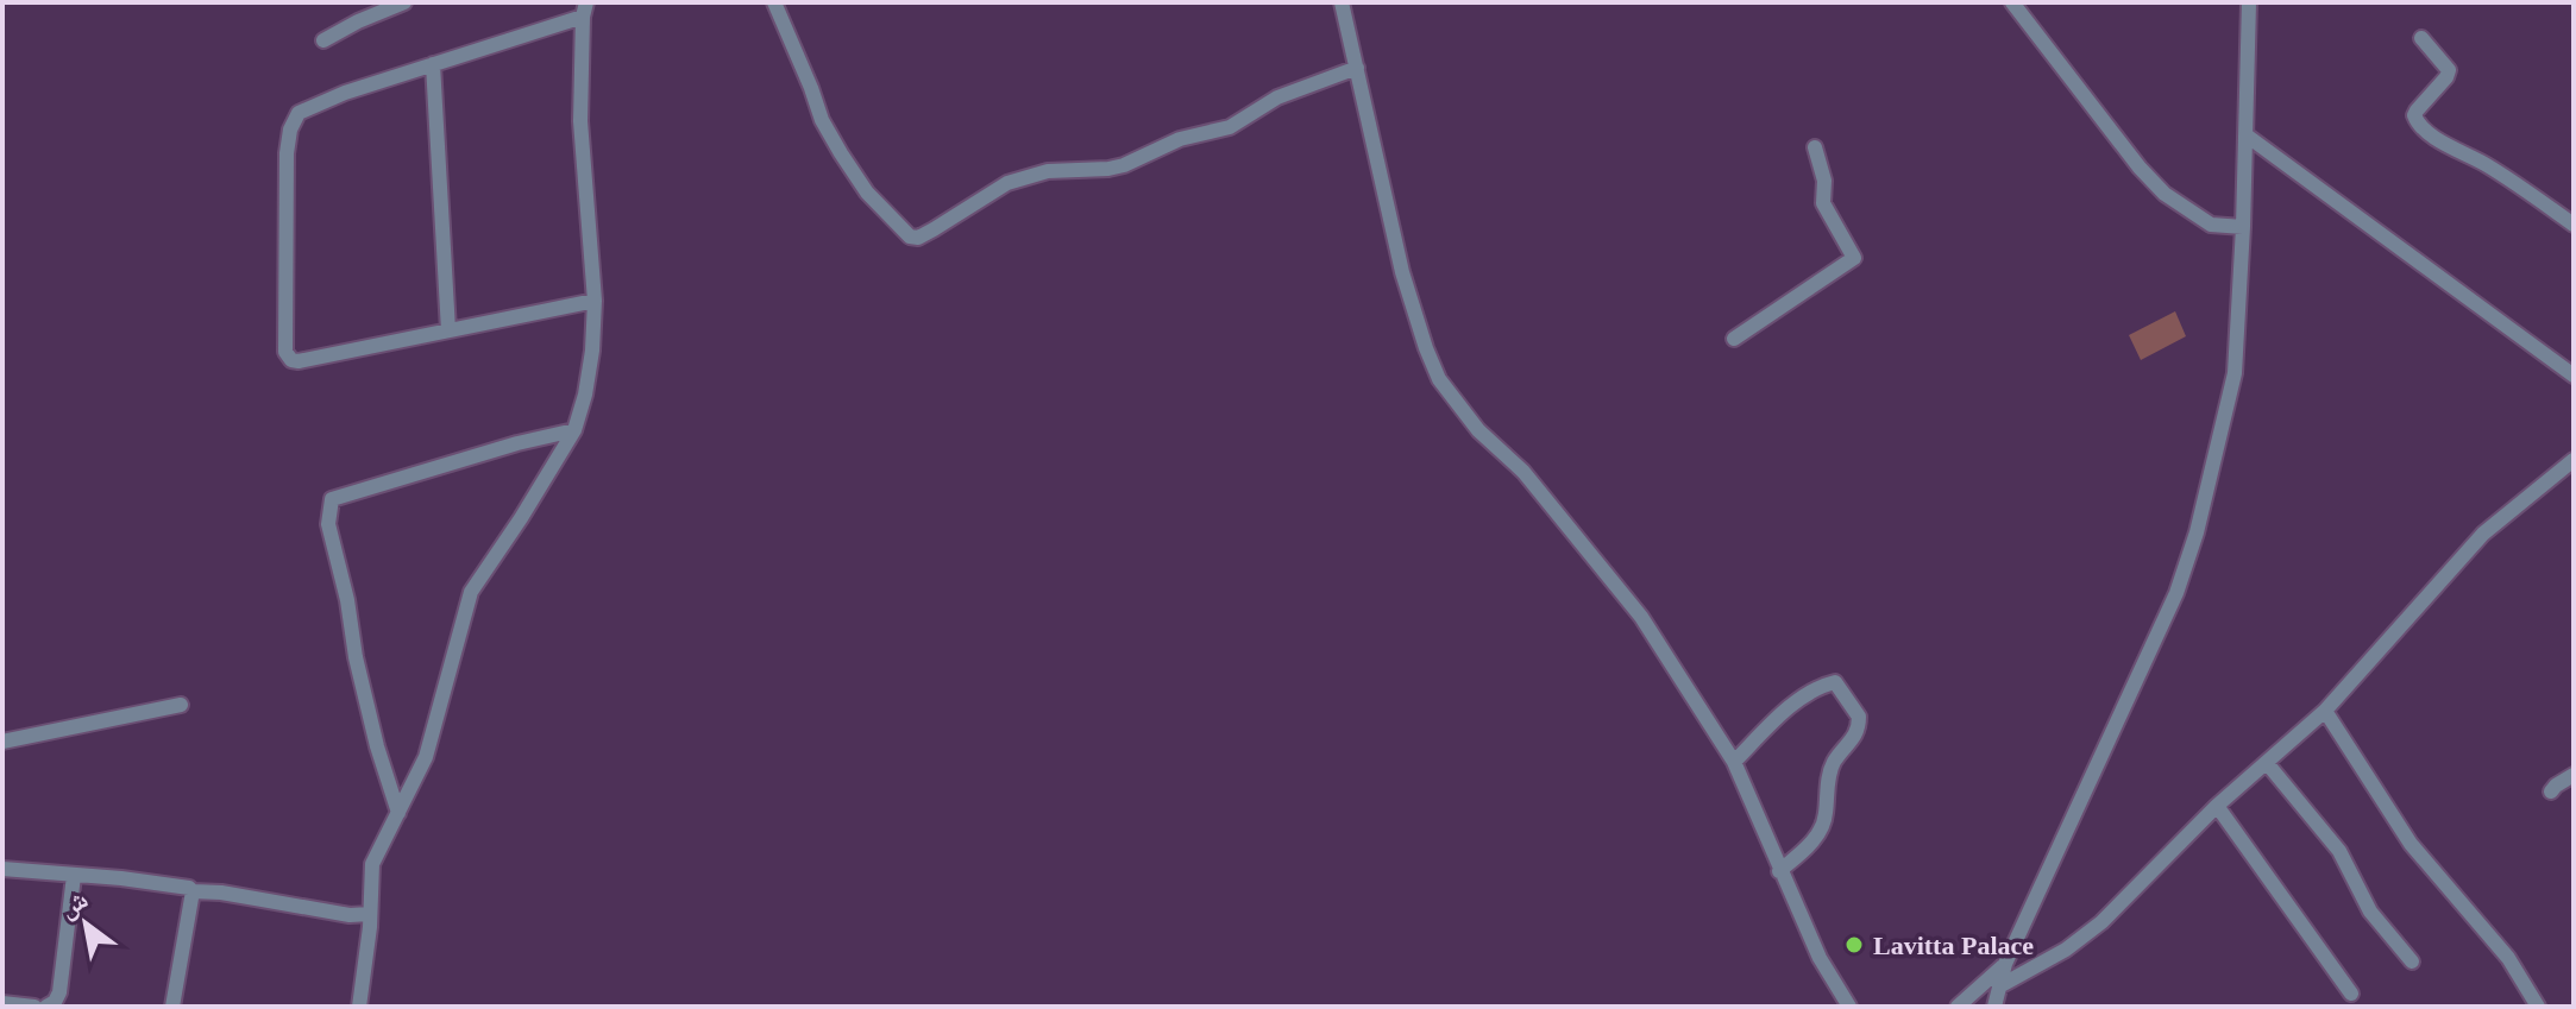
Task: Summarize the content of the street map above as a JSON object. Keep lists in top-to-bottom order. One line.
{"places":["Lavitta Palace"],"north":"top left"}
